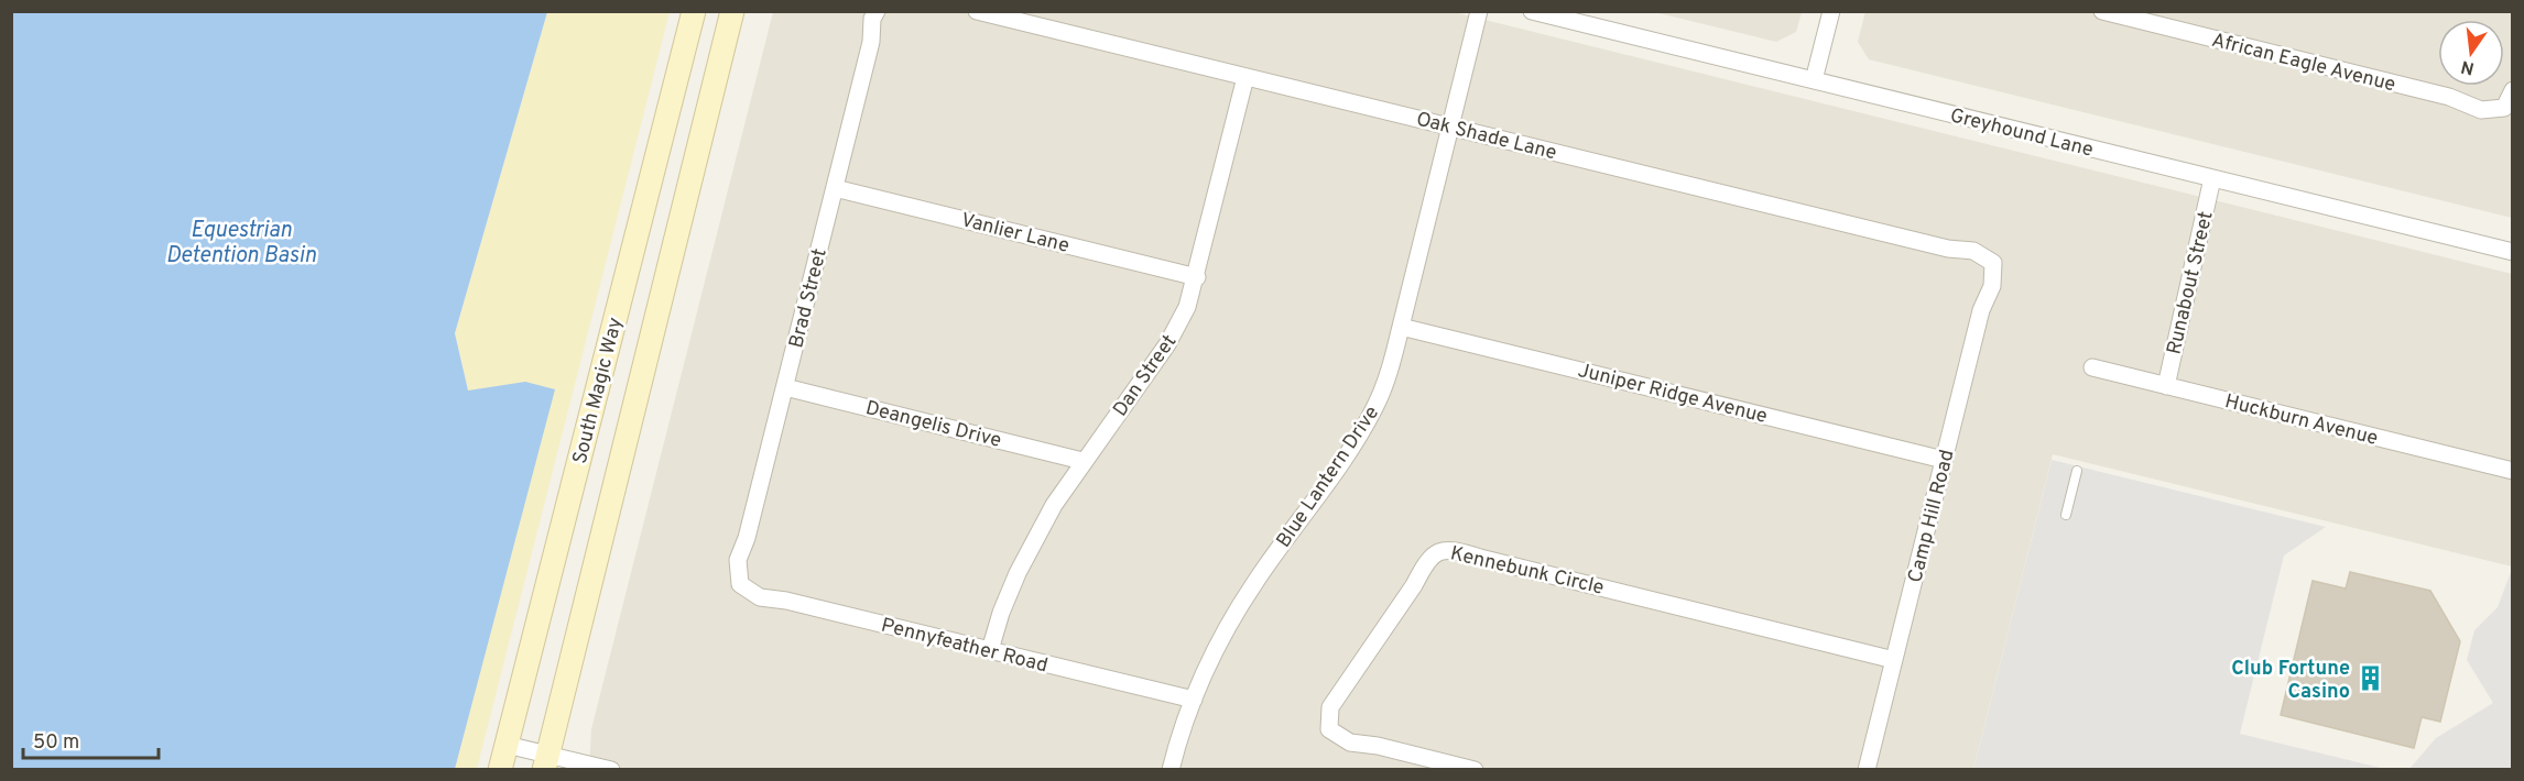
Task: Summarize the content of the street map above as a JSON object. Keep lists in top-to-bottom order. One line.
{"streets":{"street":["African Eagle Avenue","Greyhound Lane","Oak Shade Lane","Vanlier Lane","Runabout Street","Brad Street","Dan Street","South Magic Way","Juniper Ridge Avenue","Huckburn Avenue","Deangelis Drive","Blue Lantern Drive","Camp Hill Road","Kennebunk Circle","Pennyfeather Road"]},"crossings":[["Greyhound Lane","Runabout Street"],["Oak Shade Lane","Dan Street"],["Oak Shade Lane","Blue Lantern Drive"],["Oak Shade Lane","Camp Hill Road"],["Vanlier Lane","Brad Street"],["Vanlier Lane","Dan Street"],["Runabout Street","Huckburn Avenue"],["Brad Street","Deangelis Drive"],["Brad Street","Pennyfeather Road"],["Dan Street","Deangelis Drive"],["Dan Street","Pennyfeather Road"],["Juniper Ridge Avenue","Blue Lantern Drive"],["Juniper Ridge Avenue","Camp Hill Road"],["Blue Lantern Drive","Pennyfeather Road"],["Camp Hill Road","Kennebunk Circle"]],"water":["Equestrian Detention Basin"],"places":{"building":["Club Fortune Casino"]},"scale_bar":"50 m","north":"bottom"}
